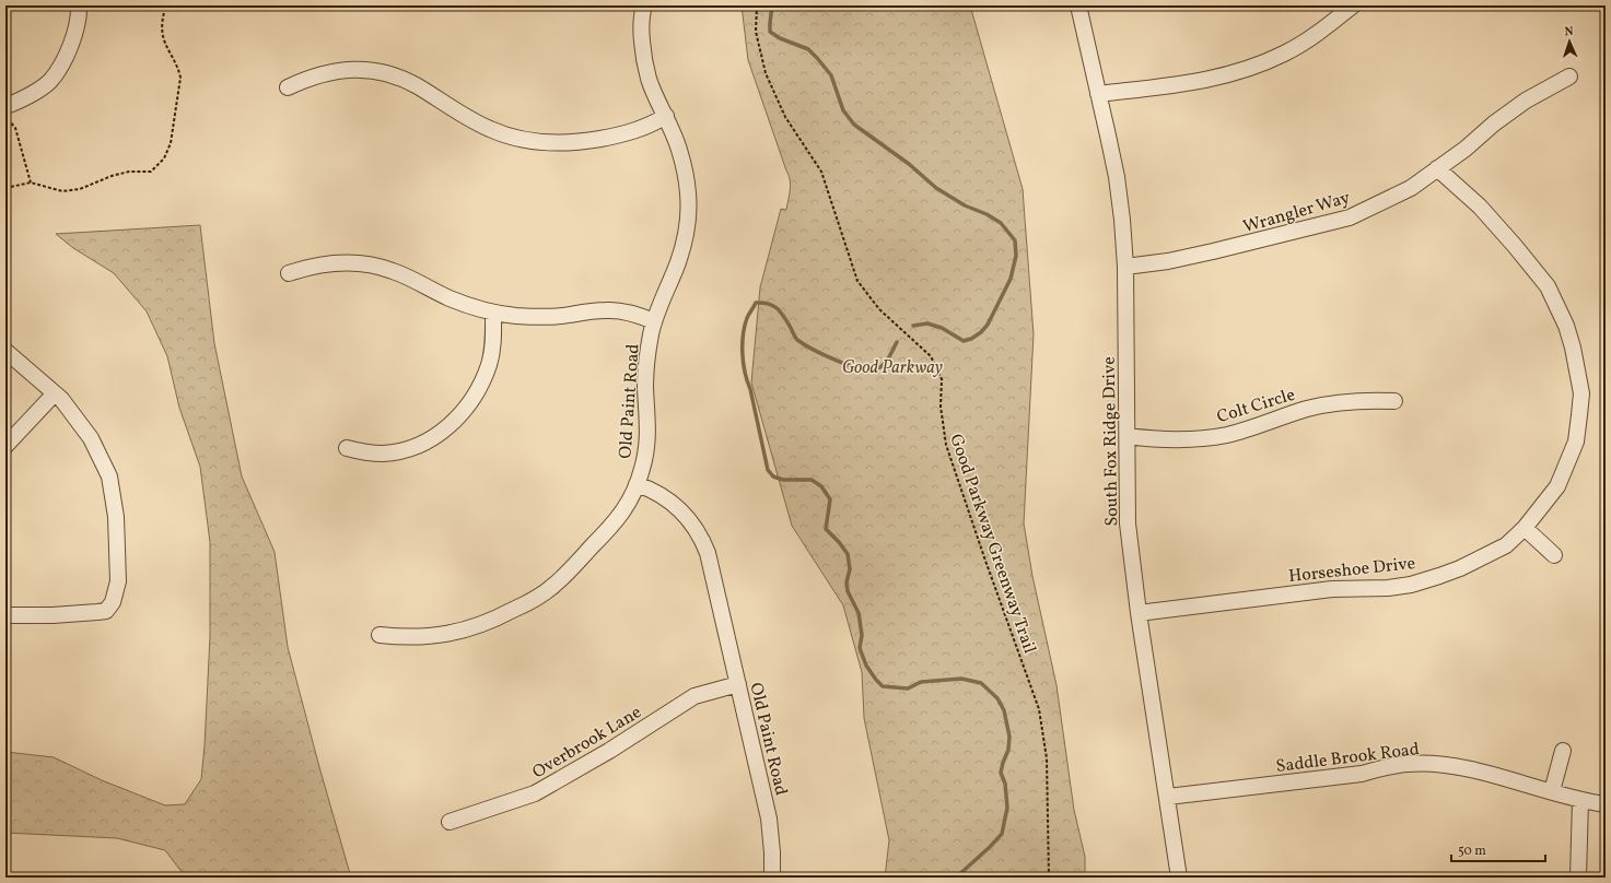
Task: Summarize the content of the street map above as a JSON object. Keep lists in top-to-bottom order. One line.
{"streets":{"street":["Wrangler Way","Old Paint Road","Colt Circle","South Fox Ridge Drive","Horseshoe Drive","Overbrook Lane","Saddle Brook Road"],"path":["Good Parkway Greenway Trail"]},"crossings":[["Wrangler Way","South Fox Ridge Drive"],["Wrangler Way","Horseshoe Drive"],["Old Paint Road","Overbrook Lane"],["Colt Circle","South Fox Ridge Drive"],["South Fox Ridge Drive","Horseshoe Drive"],["South Fox Ridge Drive","Saddle Brook Road"]],"parks":["Good Parkway"],"scale_bar":"50 m","north":"top"}
